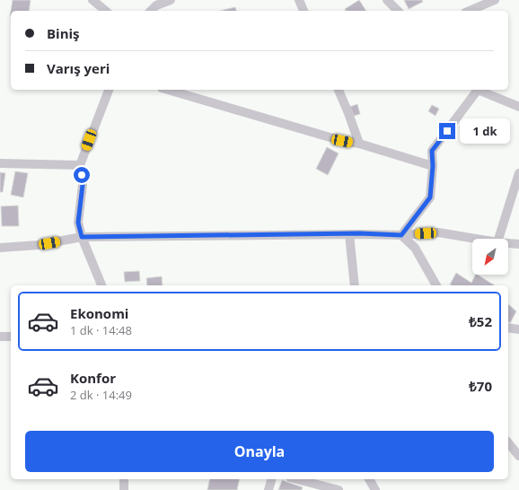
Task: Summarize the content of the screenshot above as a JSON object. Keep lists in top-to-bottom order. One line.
{"north":"bottom left","page":{"banner":["Biniş","Varış yeri"],"bubble":"1 dk","list":[{"name":"Ekonomi","note":"1 dk · 14:48","value":"₺52"},{"name":"Konfor","note":"2 dk · 14:49","value":"₺70"}],"buttons":"Onayla"}}
